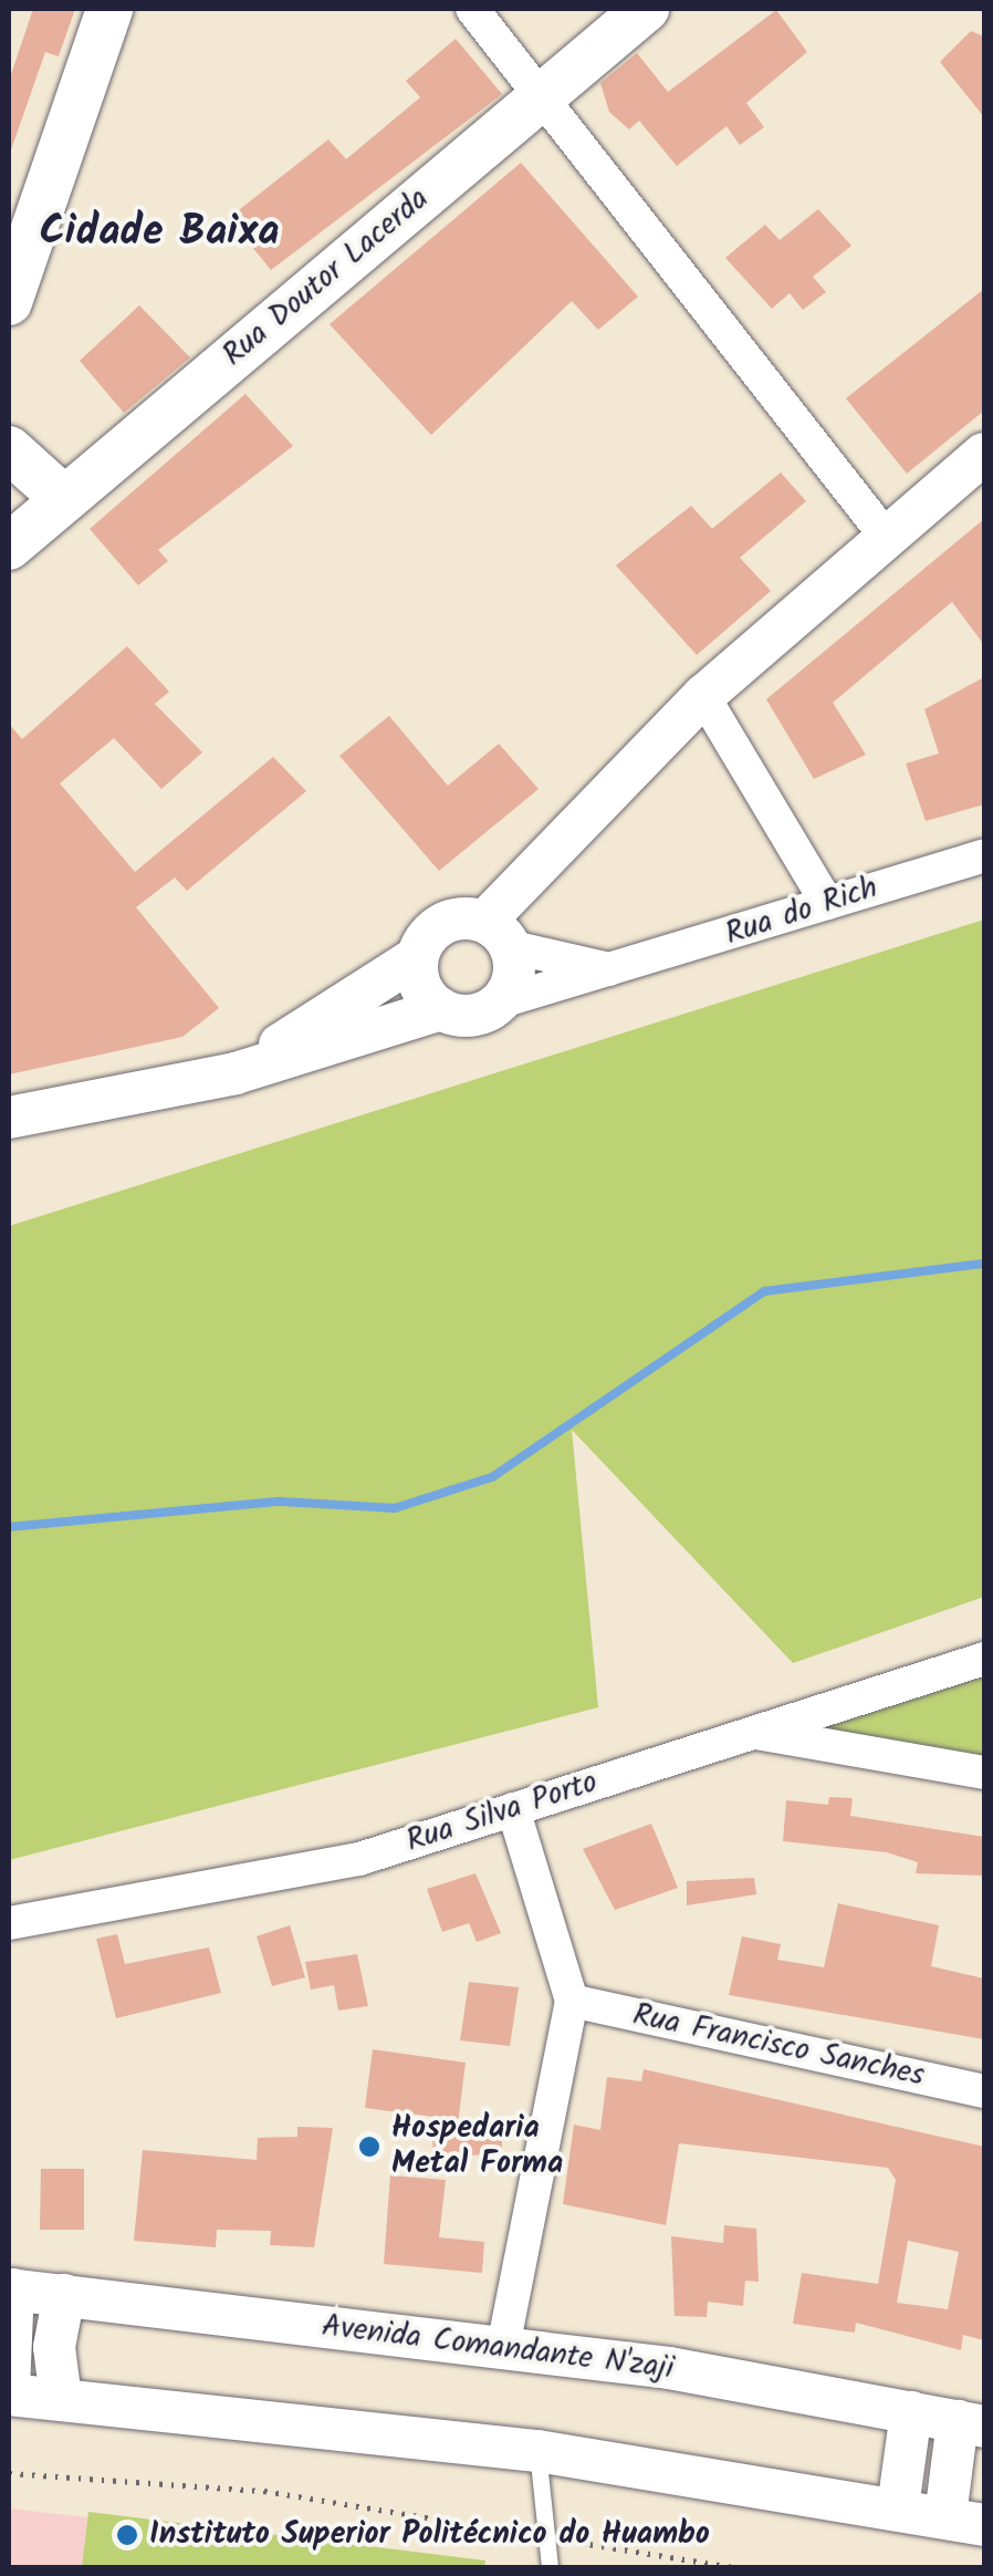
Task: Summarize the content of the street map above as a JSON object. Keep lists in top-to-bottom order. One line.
{"streets":{"main road":["Rua Doutor Lacerda"],"street":["Rua do Rich","Rua Silva Porto","Rua Francisco Sanches","Avenida Comandante N'zaji"]},"districts":["Cidade Baixa"],"places":["Hospedaria Metal Forma","Instituto Superior Politécnico do Huambo"]}
